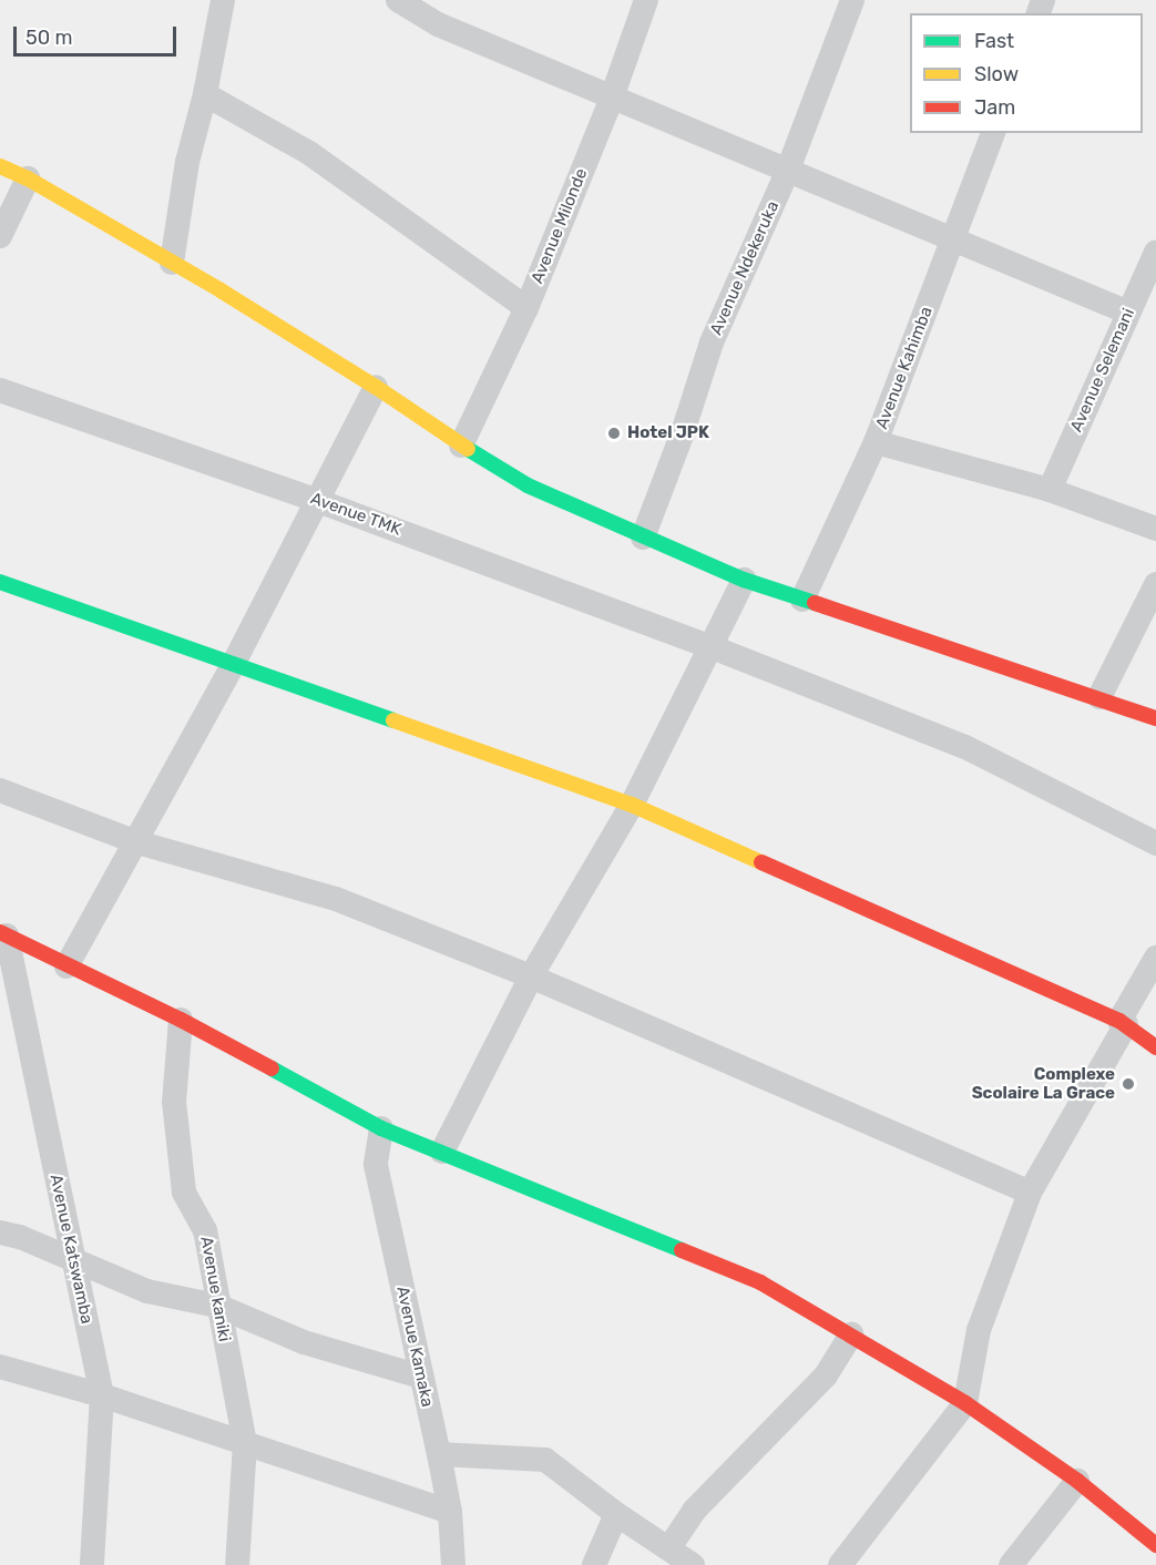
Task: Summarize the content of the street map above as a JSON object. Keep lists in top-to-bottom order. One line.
{"streets":{"street":["Avenue Milonde","Avenue Ndekeruka","Avenue Kahimba","Avenue Selemani","Avenue TMK","Avenue Katswamba","Avenue kaniki","Avenue Kamaka"]},"places":["Hotel JPK","Complexe Scolaire La Grace"],"legend":["Fast","Slow","Jam"],"scale_bar":"50 m"}
